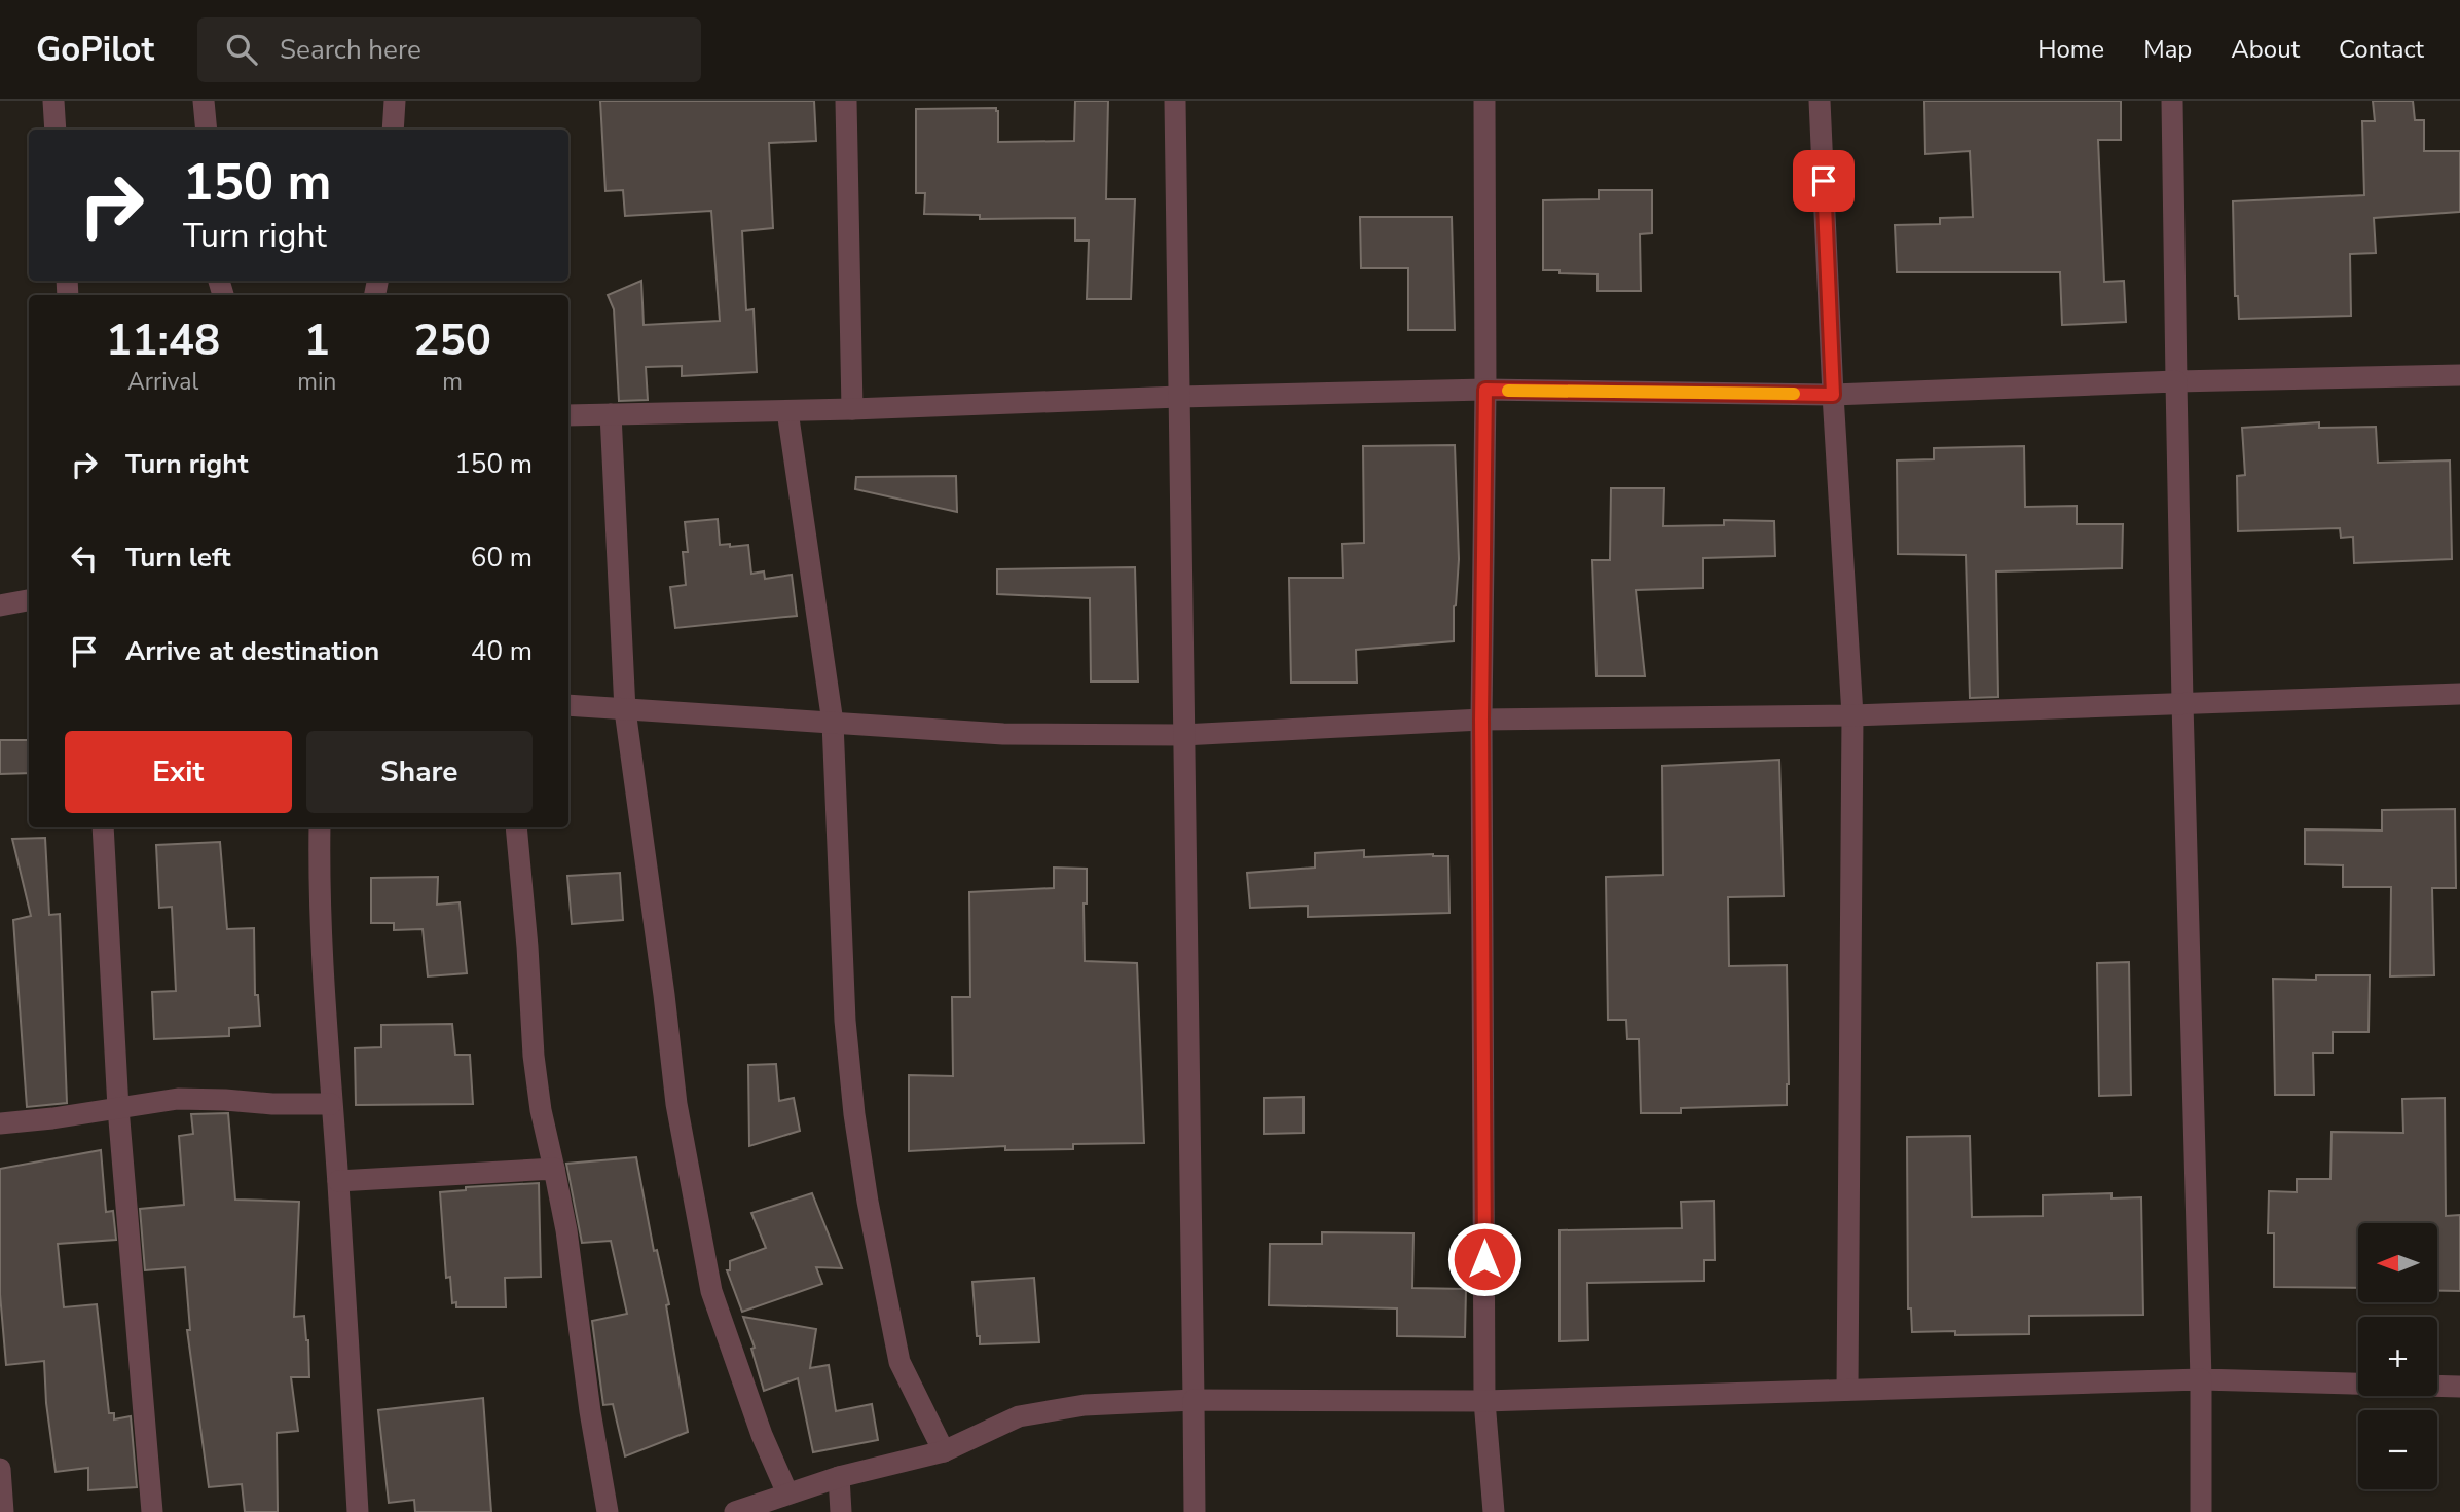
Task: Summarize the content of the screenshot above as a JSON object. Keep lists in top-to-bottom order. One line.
{"north":"left","page":{"header":"GoPilot","search":"Search here","nav":["Home","Map","About","Contact"],"turn":["150 m","Turn right"],"eta":["11:48","Arrival","1","min","250","m"],"list":[{"name":"Turn right","value":"150 m"},{"name":"Turn left","value":"60 m"},{"name":"Arrive at destination","value":"40 m"}],"buttons":["Exit","Share"],"map_buttons":["+","−"]}}
